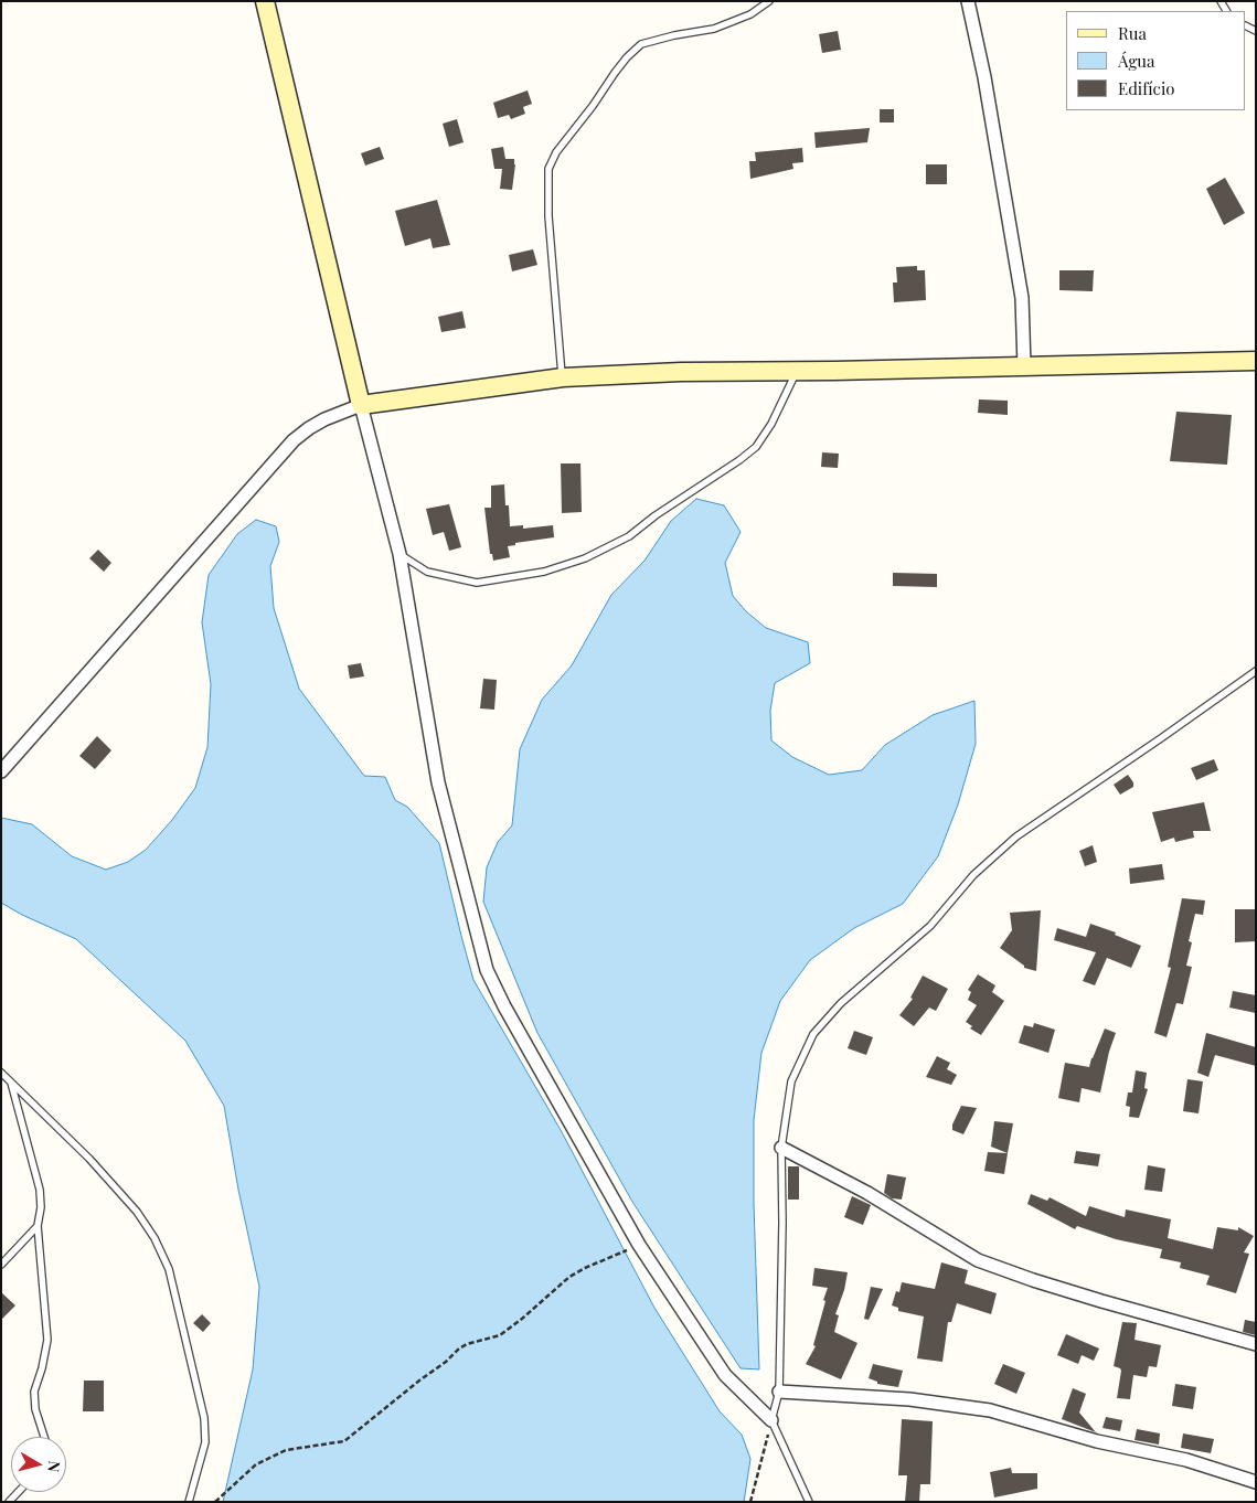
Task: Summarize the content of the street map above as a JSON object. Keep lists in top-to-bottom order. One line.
{"legend":["Rua","Água","Edifício"],"north":"right"}
